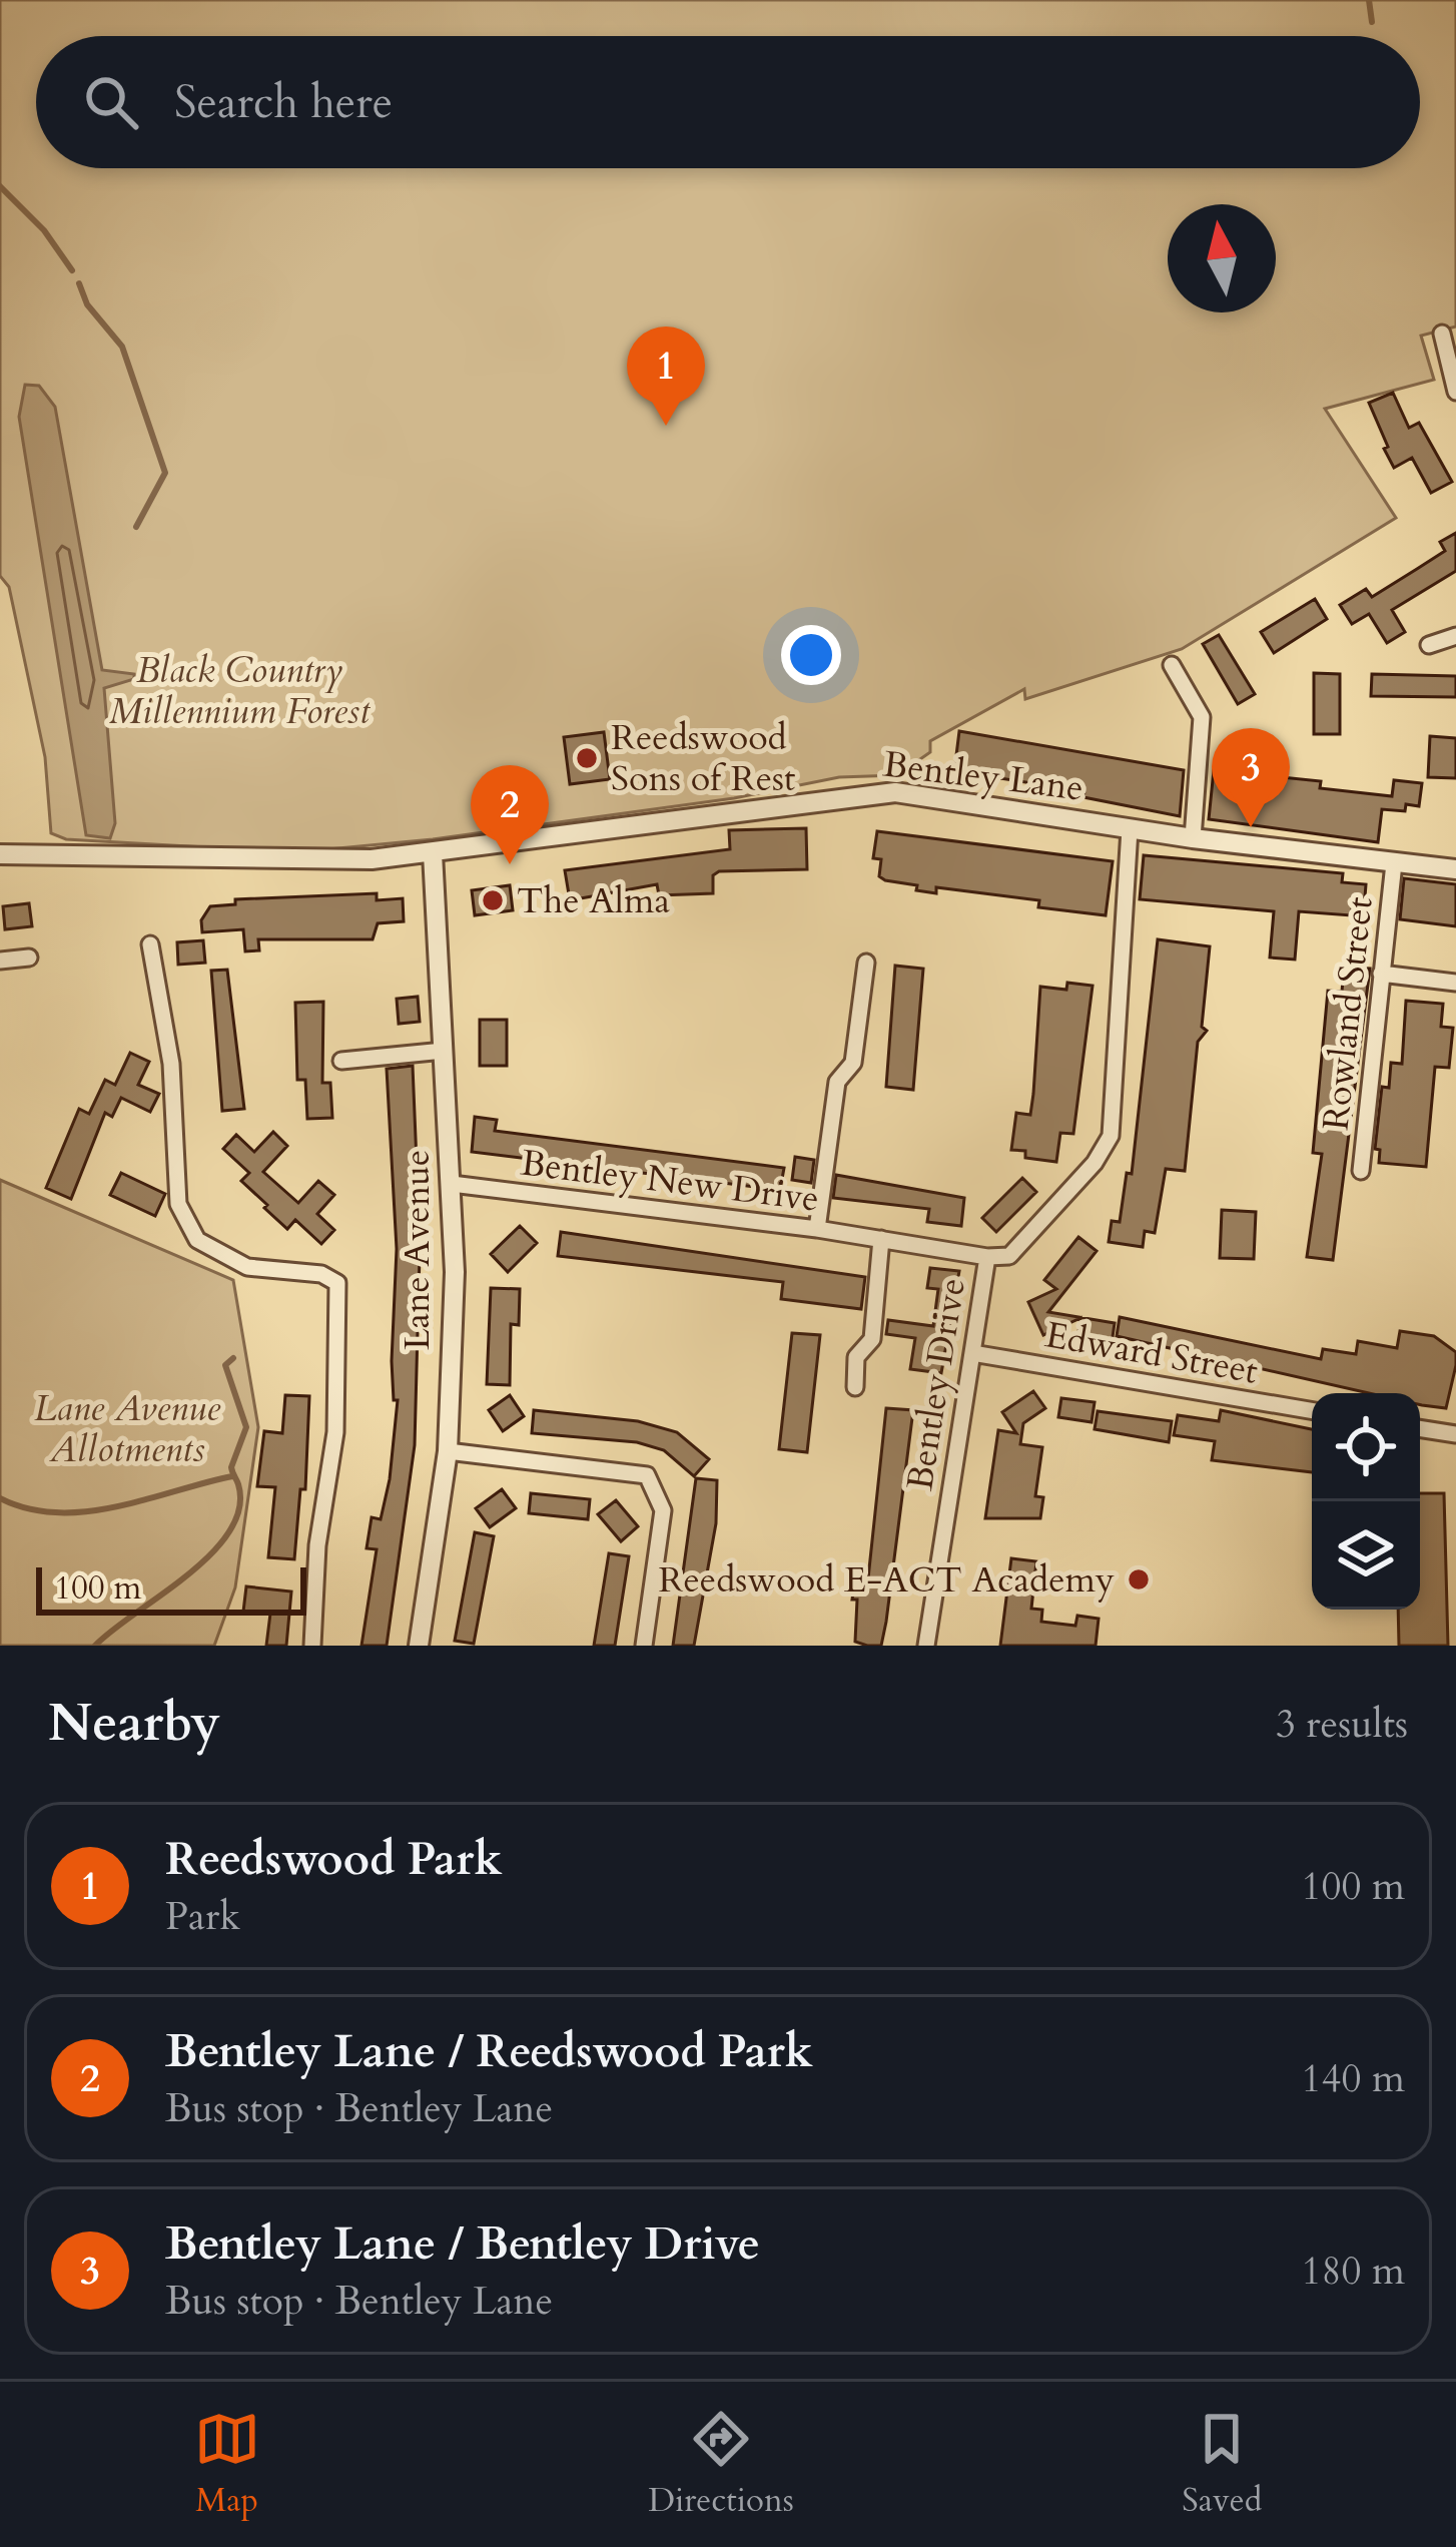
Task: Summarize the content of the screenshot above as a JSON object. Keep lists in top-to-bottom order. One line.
{"streets":{"street":["Bentley Lane","Rowland Street","Bentley New Drive","Lane Avenue","Edward Street","Bentley Drive"]},"crossings":[["Bentley Lane","Rowland Street"],["Bentley Lane","Lane Avenue"],["Bentley Lane","Bentley Drive"],["Bentley New Drive","Lane Avenue"],["Bentley New Drive","Bentley Drive"],["Edward Street","Bentley Drive"]],"parks":["Black Country Millennium Forest","Lane Avenue Allotments"],"places":["Reedswood Sons of Rest","The Alma","Reedswood E-ACT Academy"],"scale_bar":"100 m","north":"top","page":{"search":"Search here","pins":["1","3","2"],"scale":"100 m","heading":["Nearby","3 results"],"list":[{"mark":"1","name":"Reedswood Park","note":"Park","value":"100 m"},{"mark":"2","name":"Bentley Lane / Reedswood Park","note":"Bus stop · Bentley Lane","value":"140 m"},{"mark":"3","name":"Bentley Lane / Bentley Drive","note":"Bus stop · Bentley Lane","value":"180 m"}],"nav":["Map","Directions","Saved"]}}
